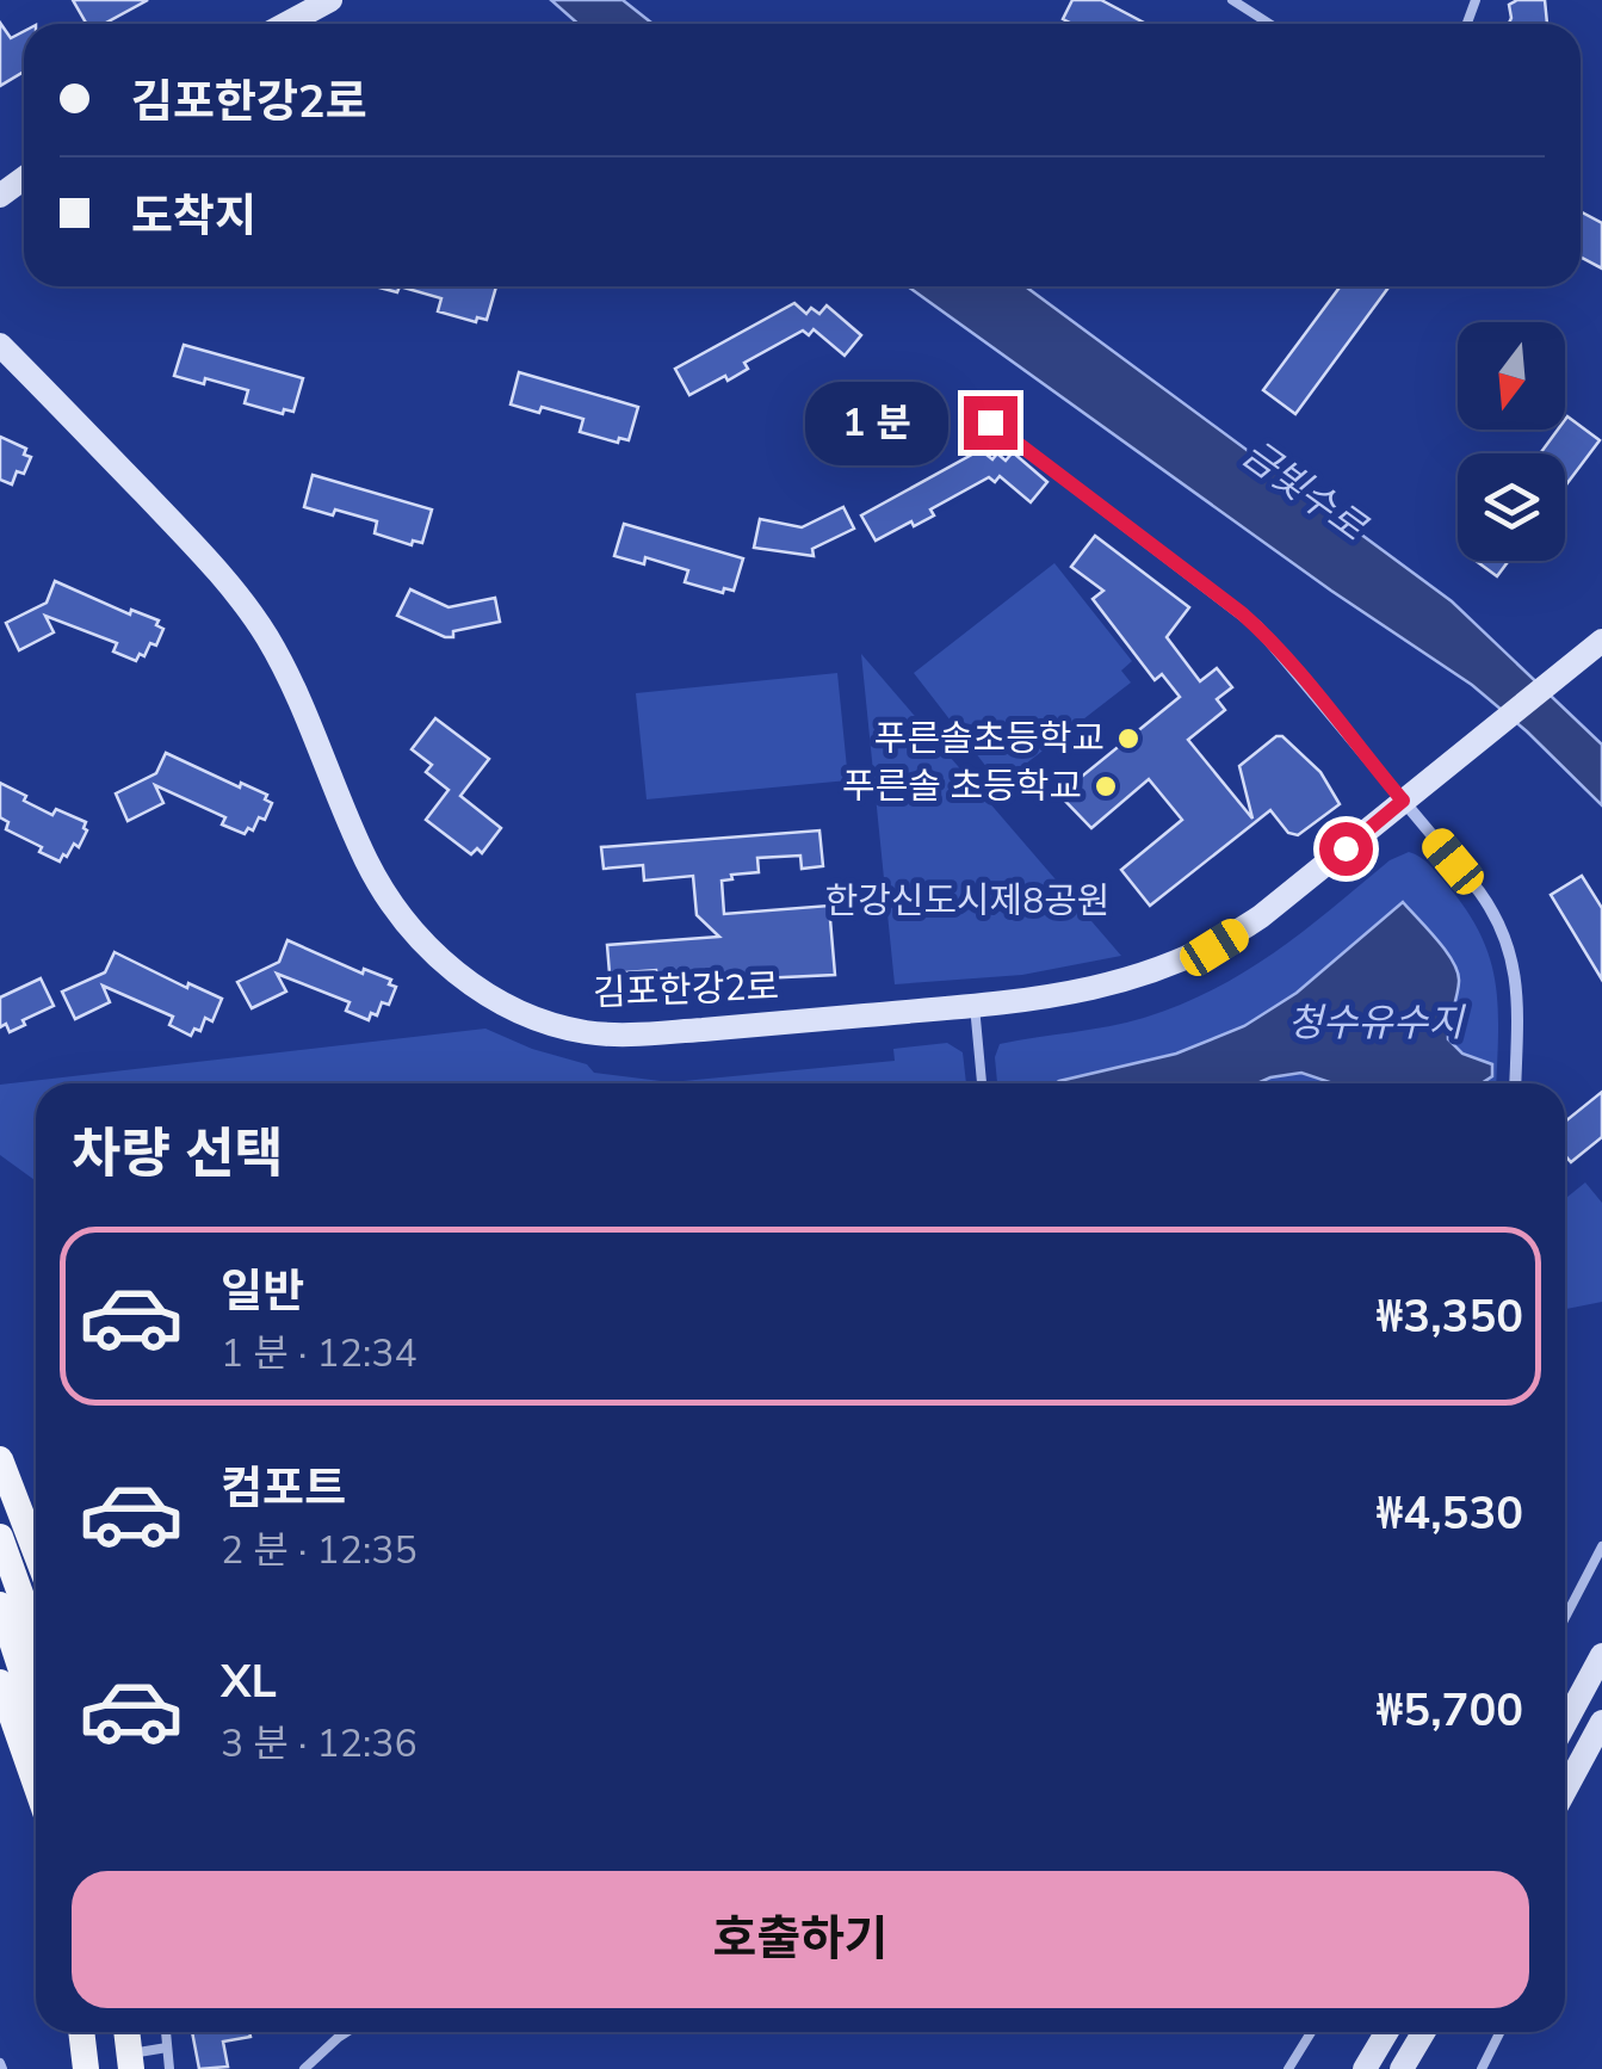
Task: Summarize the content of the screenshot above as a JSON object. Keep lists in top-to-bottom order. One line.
{"streets":{"street":["김포한강2로"]},"water":["금빛수로","청수유수지"],"parks":["한강신도시제8공원"],"places":["푸른솔초등학교","푸른솔 초등학교"],"north":"bottom","page":{"banner":["김포한강2로","도착지"],"bubble":"1 분","heading":"차량 선택","list":[{"name":"일반","note":"1 분 · 12:34","value":"₩3,350"},{"name":"컴포트","note":"2 분 · 12:35","value":"₩4,530"},{"name":"XL","note":"3 분 · 12:36","value":"₩5,700"}],"buttons":"호출하기"}}
